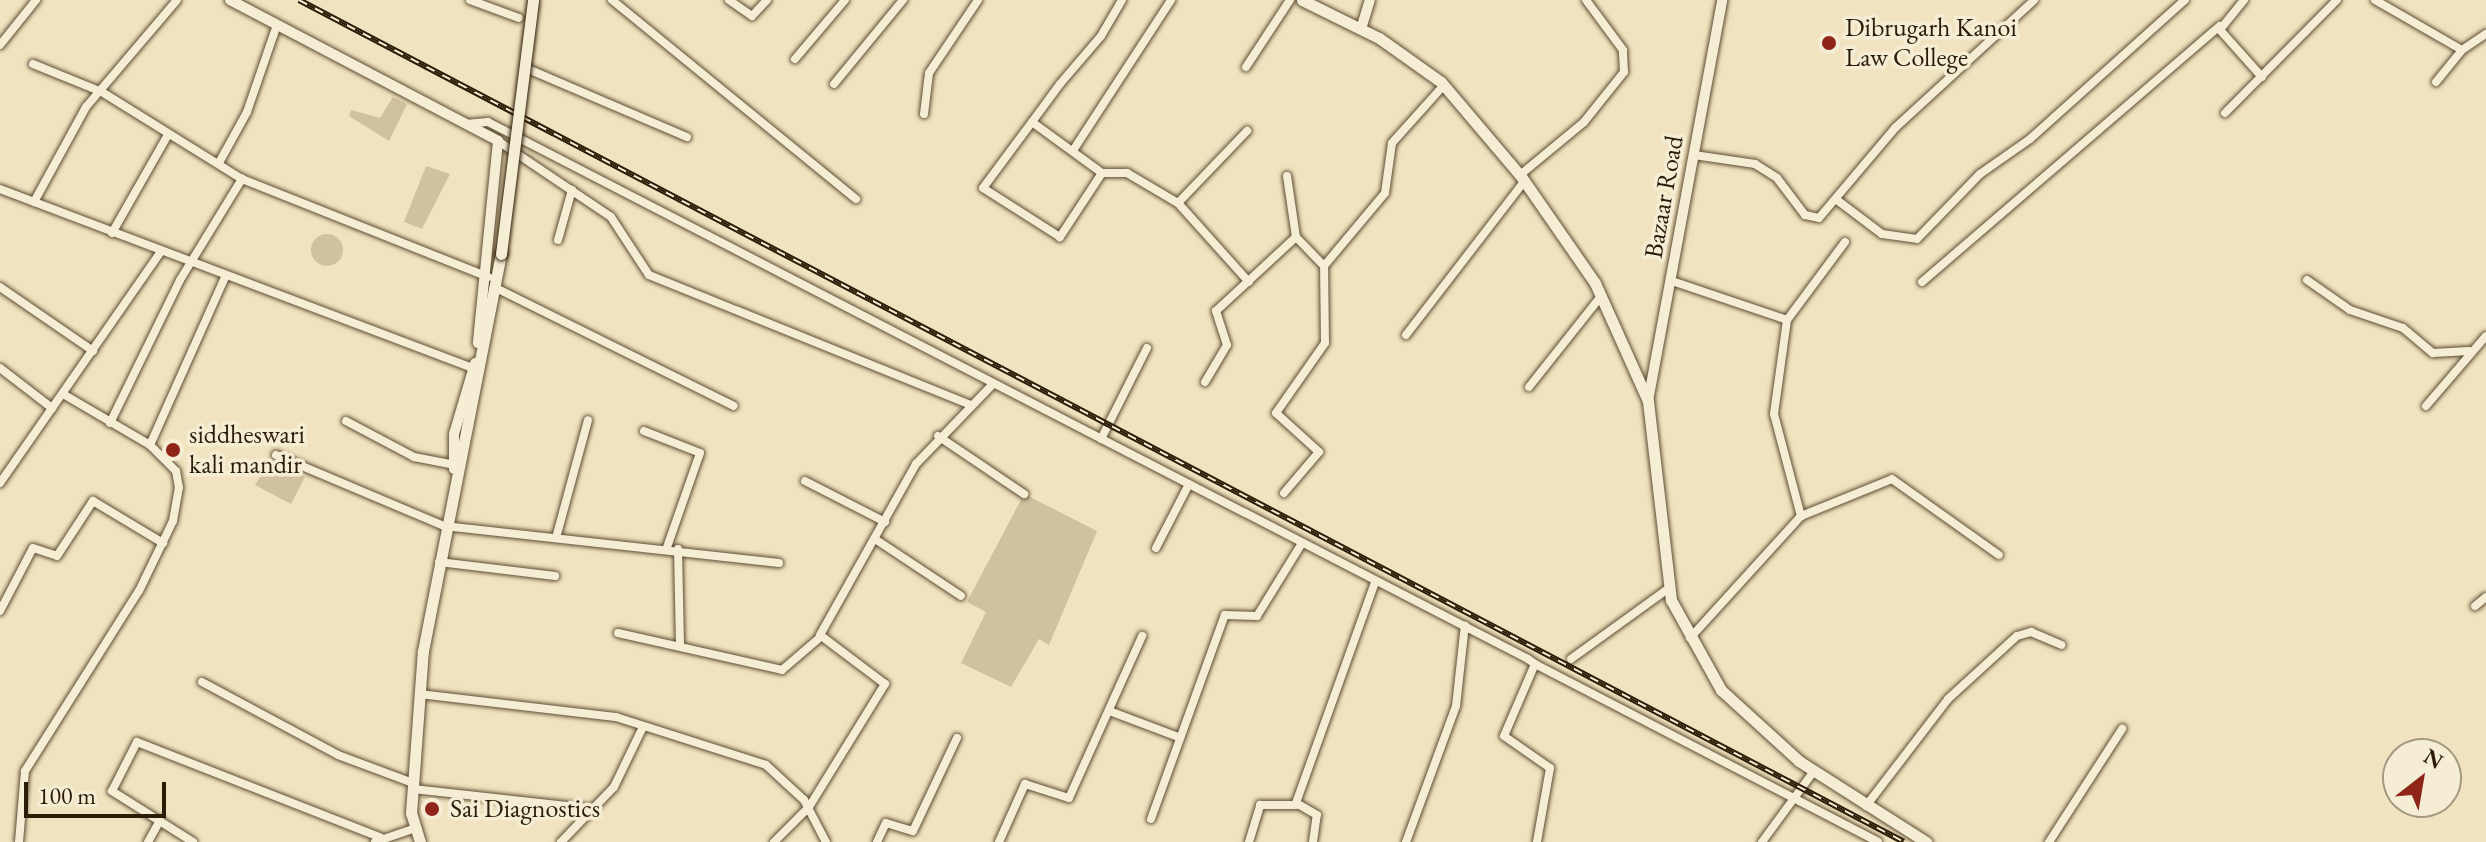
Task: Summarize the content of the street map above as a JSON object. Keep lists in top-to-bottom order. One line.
{"streets":{"street":["Bazaar Road"]},"places":["Dibrugarh Kanoi Law College","siddheswari kali mandir","Sai Diagnostics"],"scale_bar":"100 m","north":"top right"}
